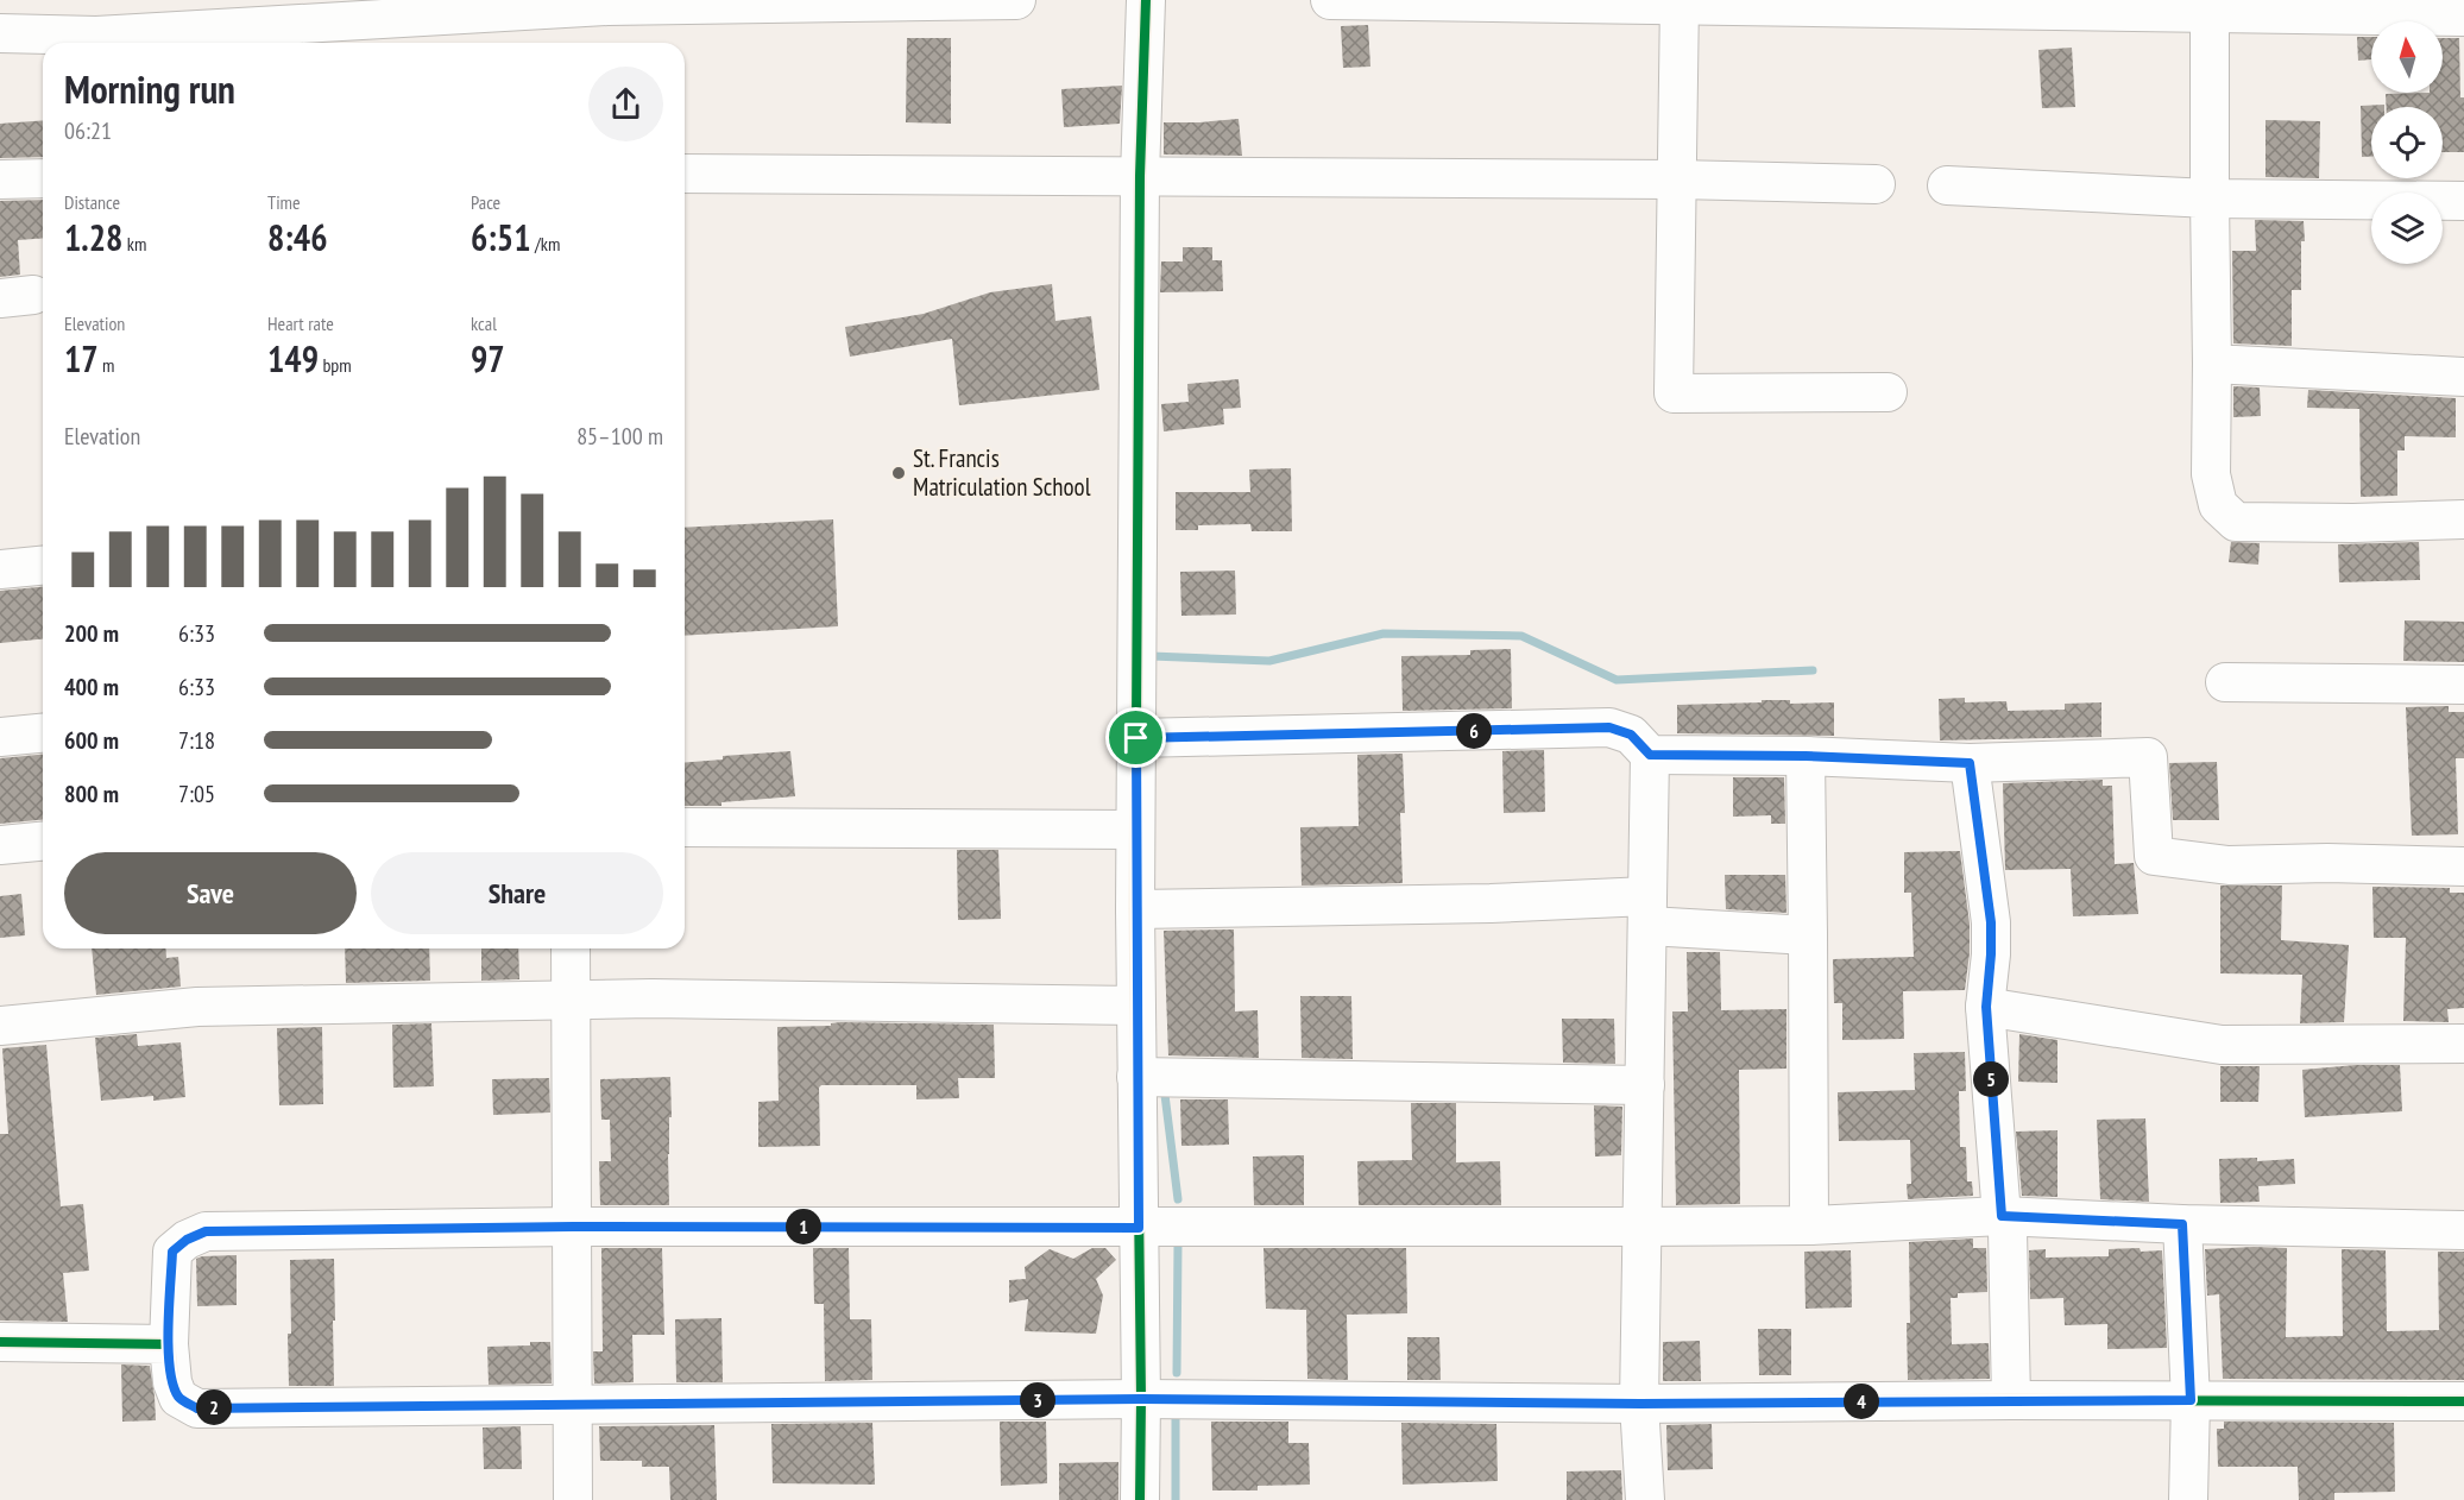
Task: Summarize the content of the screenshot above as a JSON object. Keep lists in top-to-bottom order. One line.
{"places":["St. Francis Matriculation School"],"north":"top","page":{"heading":["Morning run","06:21"],"stats":[["Distance","1.28 km"],["Time","8:46"],["Pace","6:51 /km"],["Elevation","17 m"],["Heart rate","149 bpm"],["kcal","97"]],"chart":["Elevation","85–100 m"],"list":[{"name":"200 m","note":"6:33"},{"name":"400 m","note":"6:33"},{"name":"600 m","note":"7:18"},{"name":"800 m","note":"7:05"}],"pins":["6","5","1","3","4","2"],"buttons":["Save","Share"]}}
